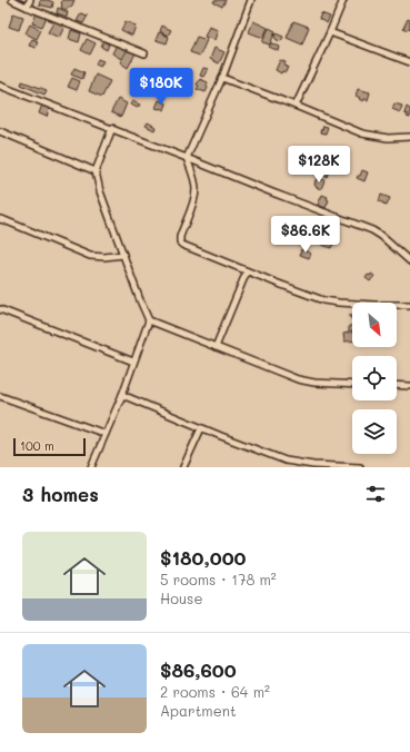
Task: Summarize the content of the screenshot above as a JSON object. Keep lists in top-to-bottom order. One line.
{"scale_bar":"100 m","north":"bottom right","page":{"price":["$180K","$128K","$86.6K"],"scale":"100 m","heading":"3 homes","list":[{"name":"$180,000","note":"5 rooms · 178 m² · House"},{"name":"$86,600","note":"2 rooms · 64 m² · Apartment"}]}}
